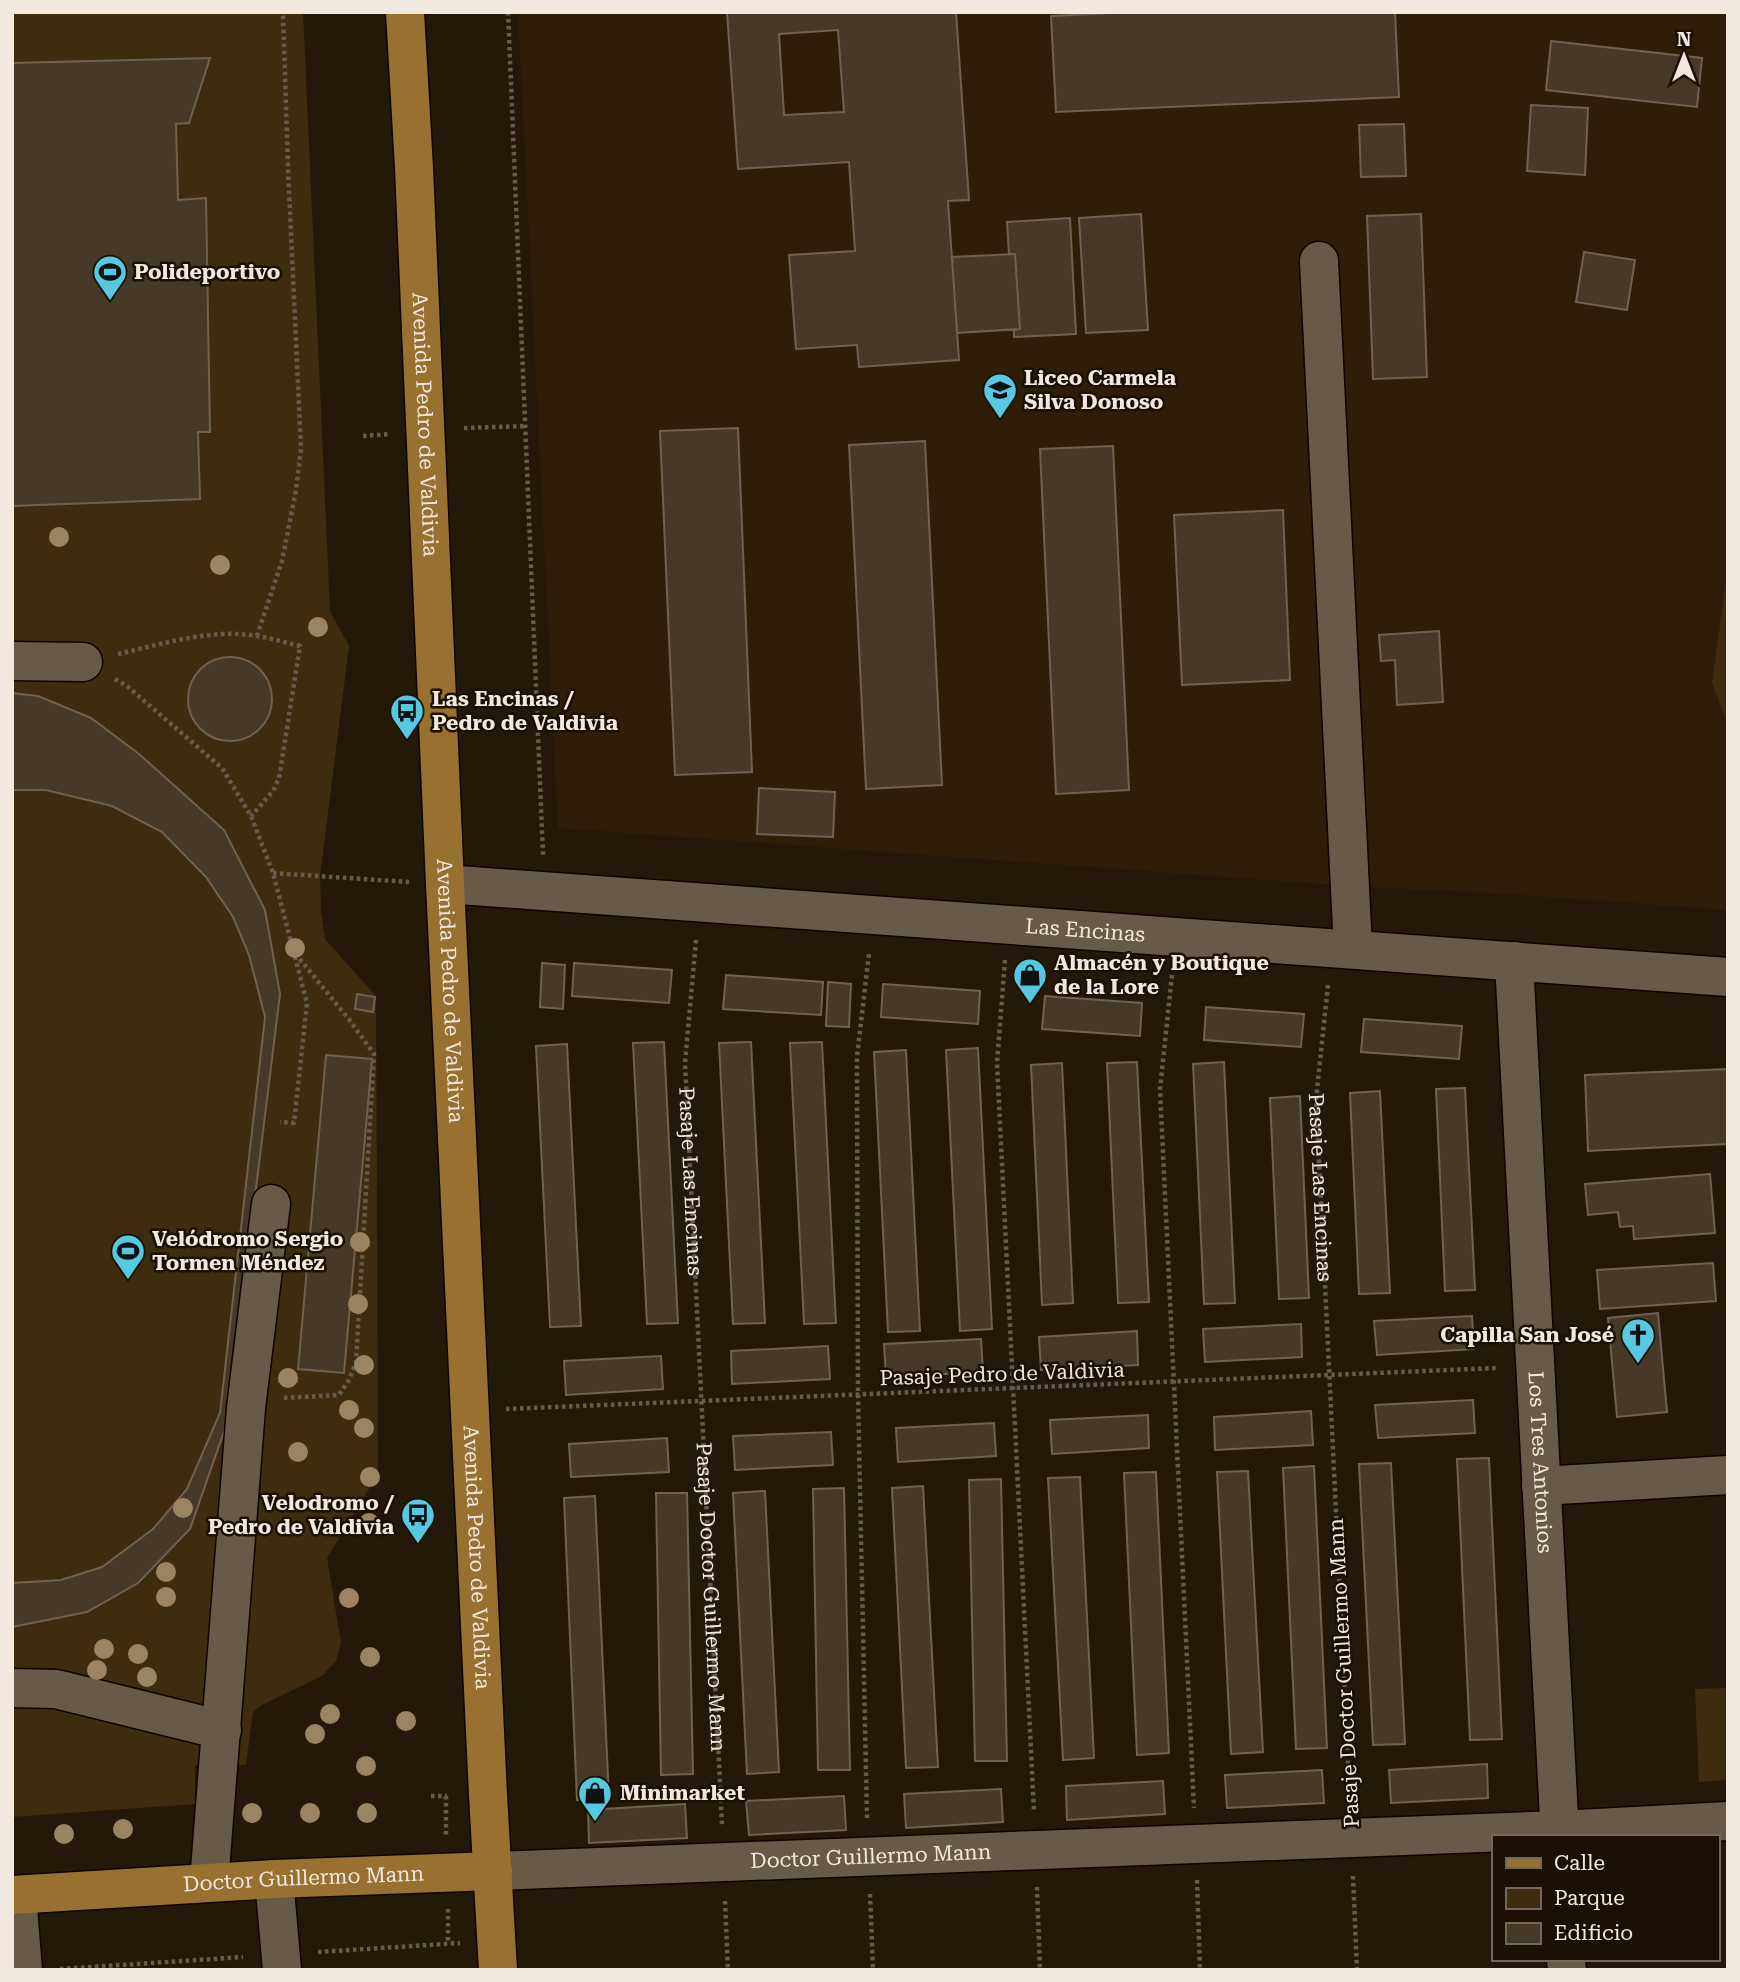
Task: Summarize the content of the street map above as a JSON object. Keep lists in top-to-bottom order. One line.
{"streets":{"main road":["Avenida Pedro de Valdivia","Doctor Guillermo Mann"],"street":["Las Encinas","Los Tres Antonios"],"path":["Pasaje Las Encinas","Pasaje Pedro de Valdivia","Pasaje Doctor Guillermo Mann"]},"crossings":[["Avenida Pedro de Valdivia","Las Encinas"],["Avenida Pedro de Valdivia","Pasaje Pedro de Valdivia"],["Avenida Pedro de Valdivia","Doctor Guillermo Mann"],["Las Encinas","Los Tres Antonios"],["Pasaje Las Encinas","Pasaje Pedro de Valdivia"],["Pasaje Las Encinas","Pasaje Doctor Guillermo Mann"],["Pasaje Pedro de Valdivia","Los Tres Antonios"],["Pasaje Pedro de Valdivia","Pasaje Doctor Guillermo Mann"],["Los Tres Antonios","Doctor Guillermo Mann"],["Pasaje Doctor Guillermo Mann","Doctor Guillermo Mann"]],"places":{"sports":["Polideportivo","Velódromo Sergio Tormen Méndez"],"school or university":["Liceo Carmela Silva Donoso"],"bus stop":["Las Encinas / Pedro de Valdivia","Velodromo / Pedro de Valdivia"],"shop":["Almacén y Boutique de la Lore","Minimarket"],"church":["Capilla San José"]},"legend":["Calle","Parque","Edificio"],"north":"top"}
